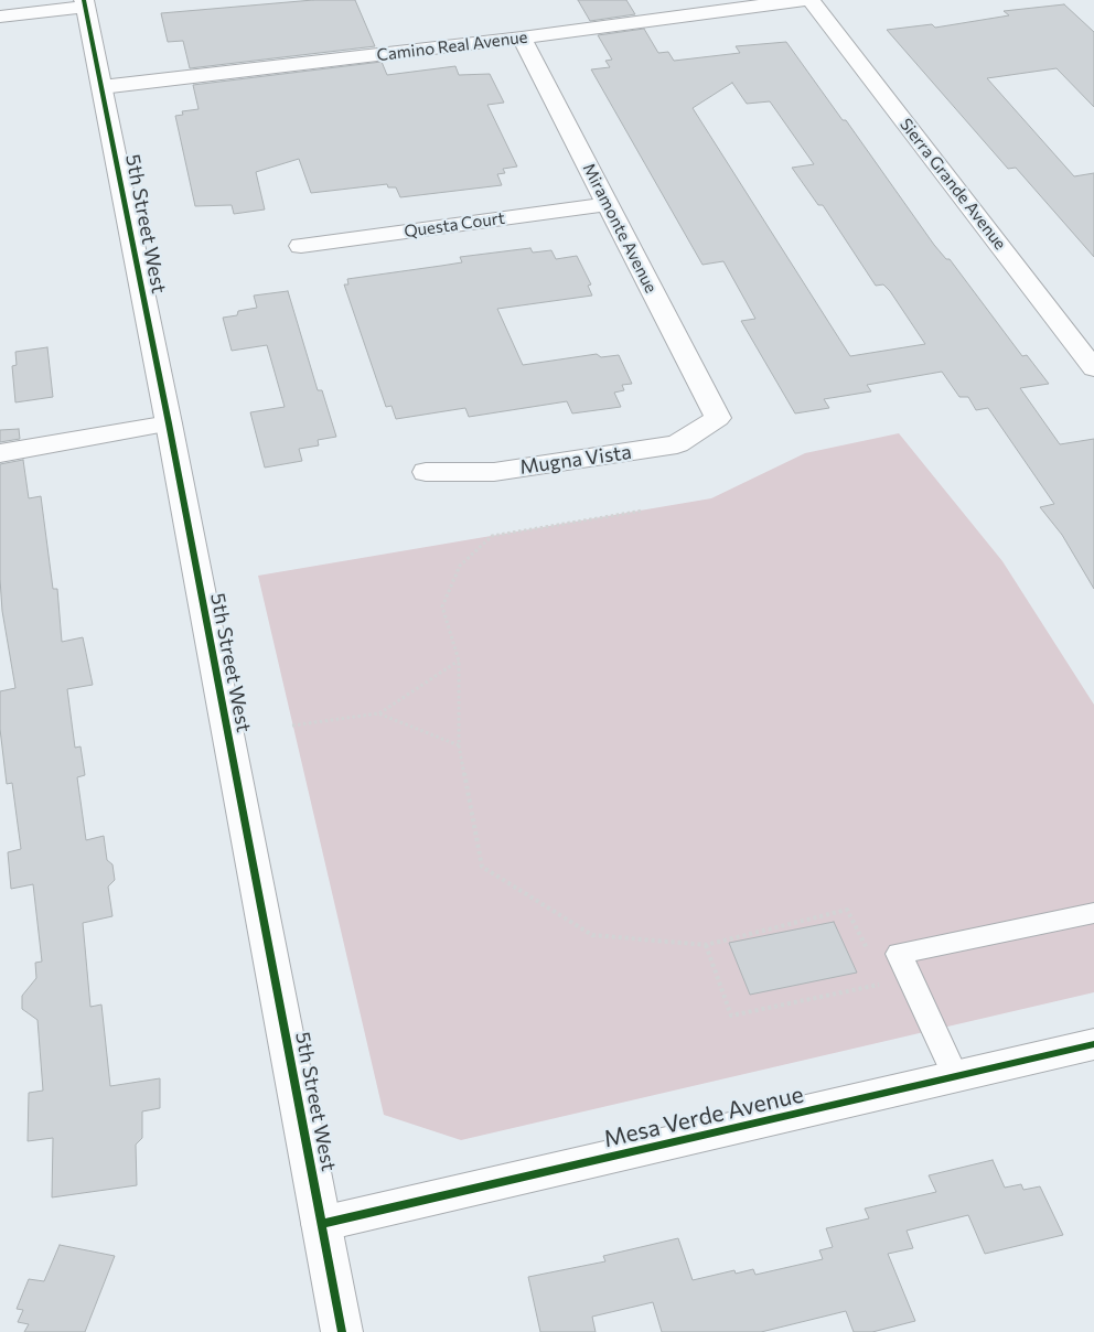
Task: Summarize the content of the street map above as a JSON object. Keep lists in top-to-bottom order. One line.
{"streets":{"street":["Camino Real Avenue","Sierra Grande Avenue","5th Street West","Questa Court","Miramonte Avenue","Mugna Vista","Mesa Verde Avenue"]},"crossings":[["Camino Real Avenue","5th Street West"],["Camino Real Avenue","Miramonte Avenue"],["5th Street West","Mesa Verde Avenue"],["Questa Court","Miramonte Avenue"],["Miramonte Avenue","Mugna Vista"]]}
